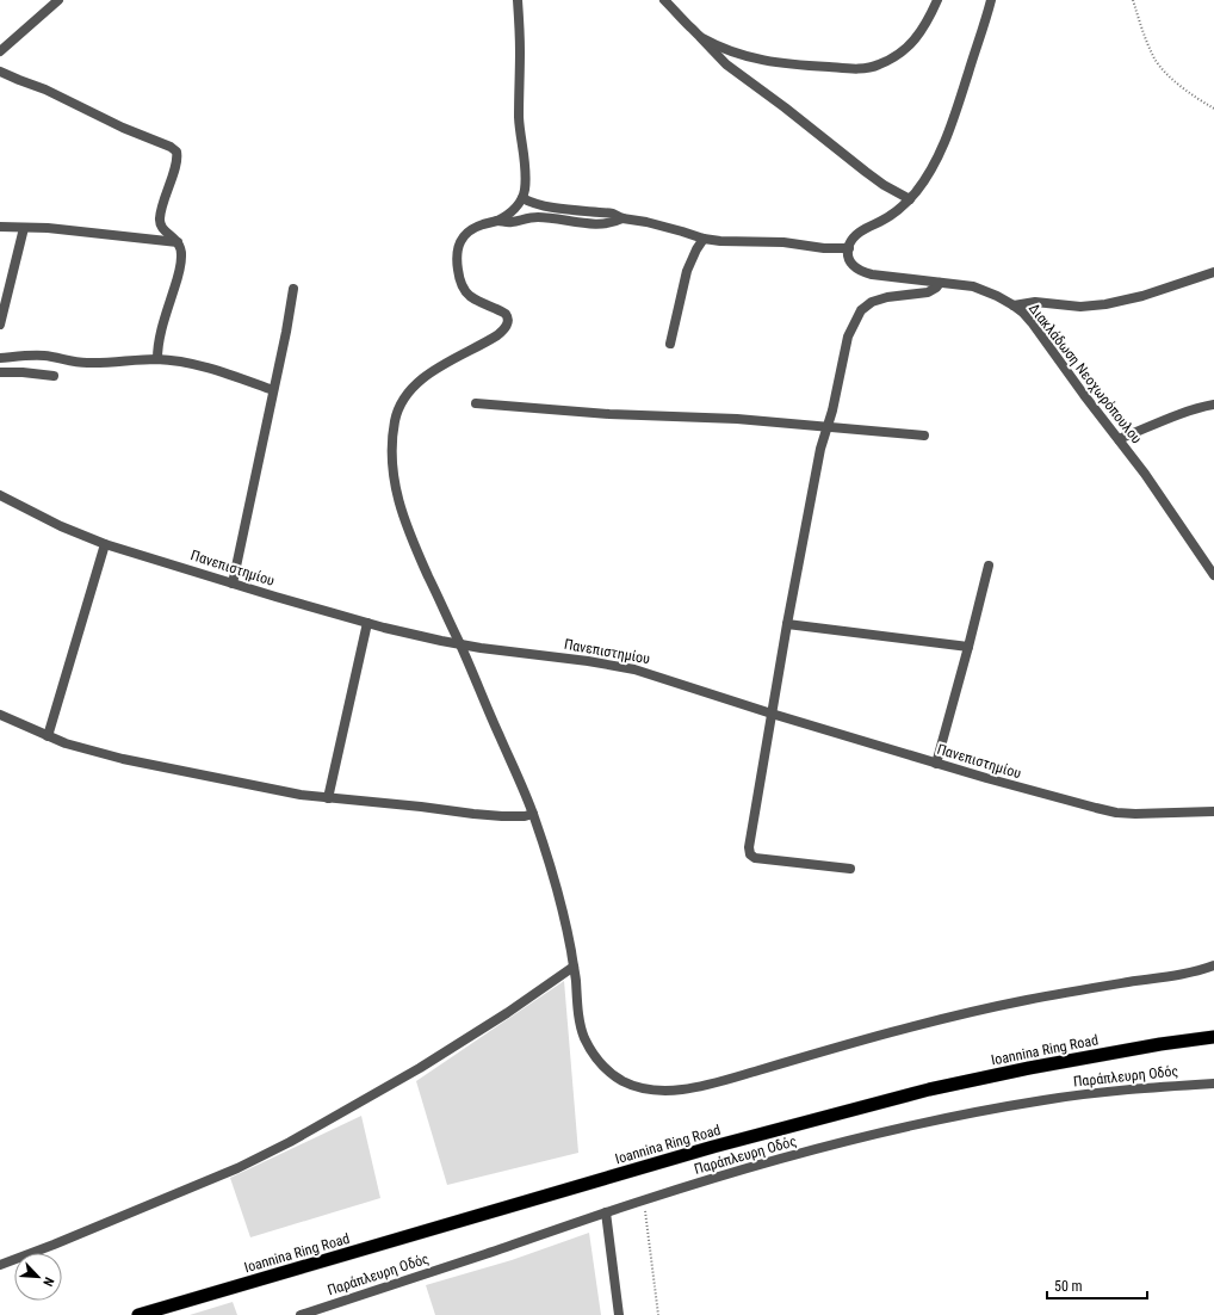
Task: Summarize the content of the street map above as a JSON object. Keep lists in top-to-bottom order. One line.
{"streets":{"highway":["Ioannina Ring Road"],"street":["Διακλάδωση Νεοχωρόπουλου","Πανεπιστημίου","Παράπλευρη Οδός"]},"scale_bar":"50 m","north":"bottom right"}
